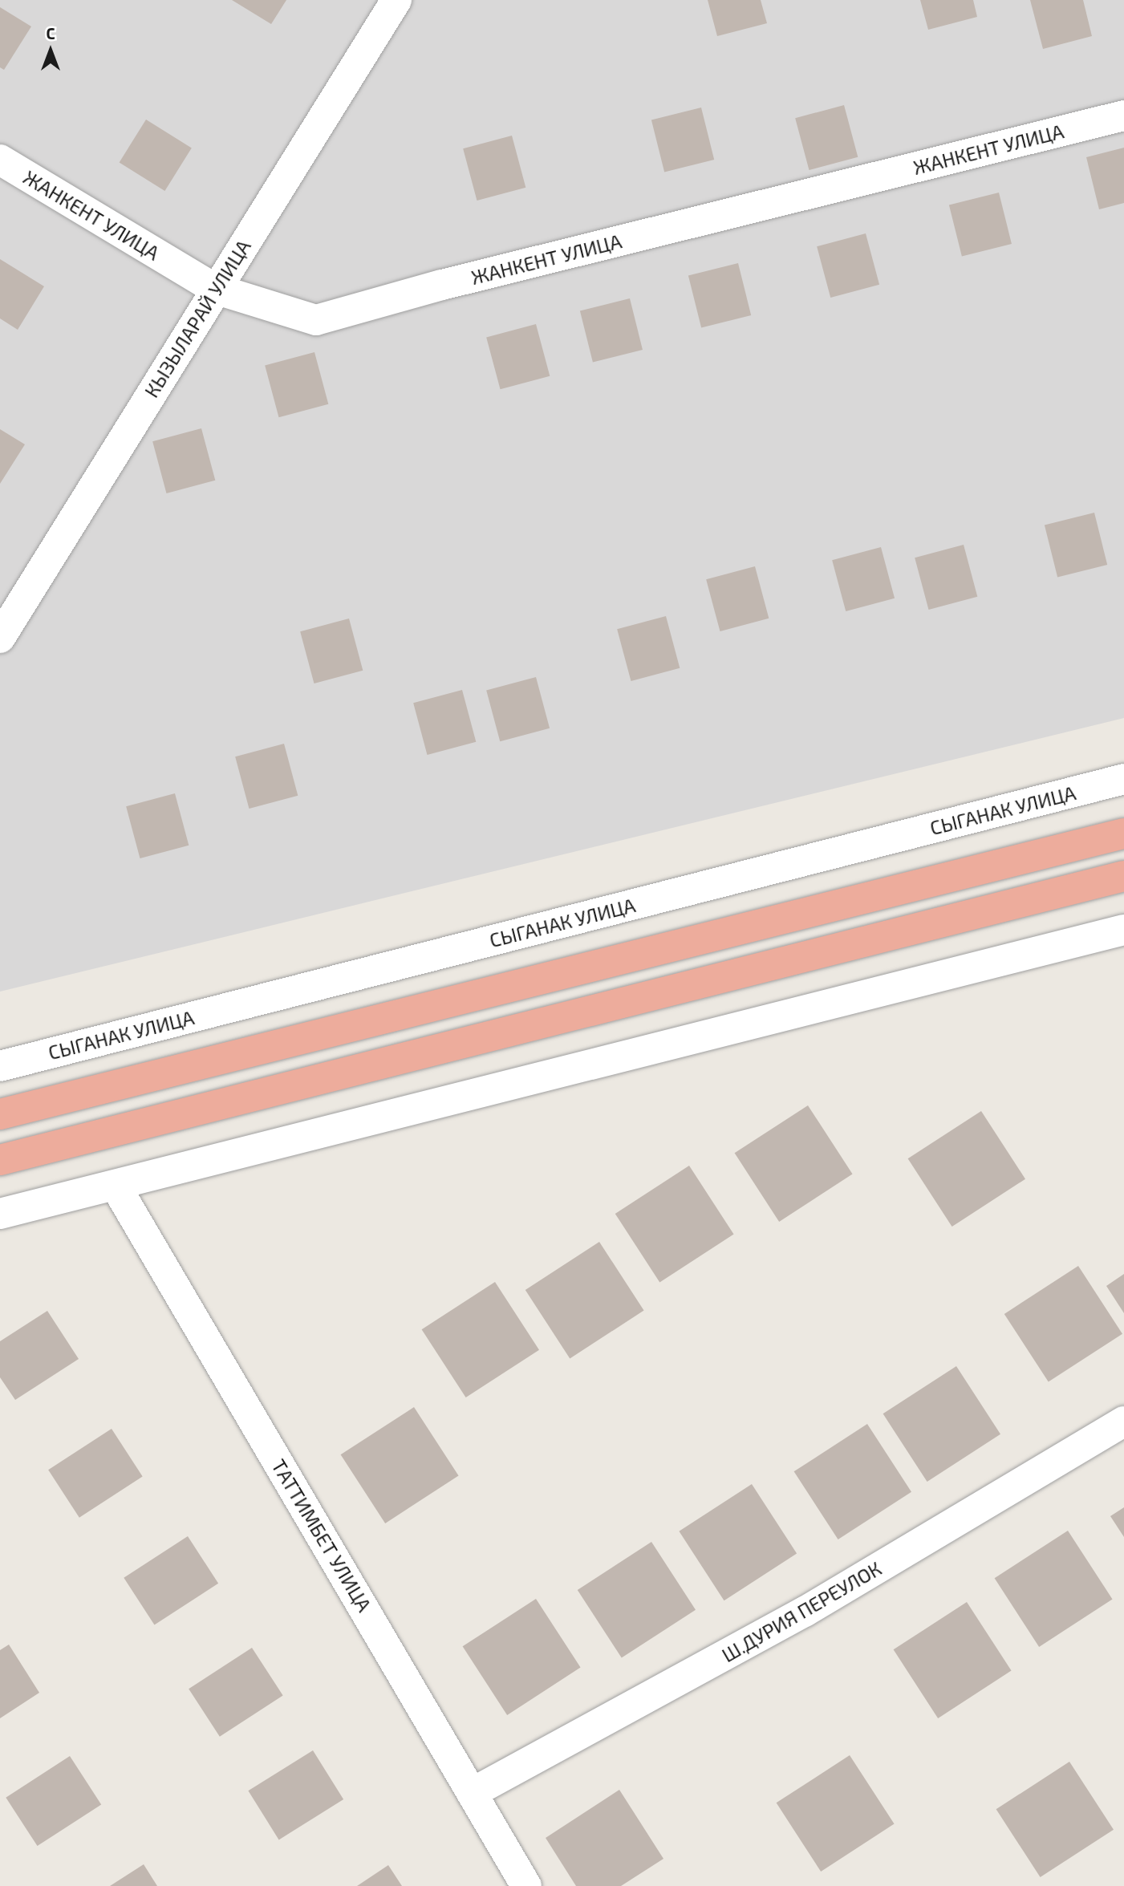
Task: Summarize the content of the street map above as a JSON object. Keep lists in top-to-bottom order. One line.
{"streets":{"street":["ЖАНКЕНТ УЛИЦА","КЫЗЫЛАРАЙ УЛИЦА","СЫГАНАК УЛИЦА","ТАТТИМБЕТ УЛИЦА","Ш.ДУРИЯ ПЕРЕУЛОК"]},"crossings":[["ЖАНКЕНТ УЛИЦА","КЫЗЫЛАРАЙ УЛИЦА"],["ТАТТИМБЕТ УЛИЦА","Ш.ДУРИЯ ПЕРЕУЛОК"]],"north":"top"}
